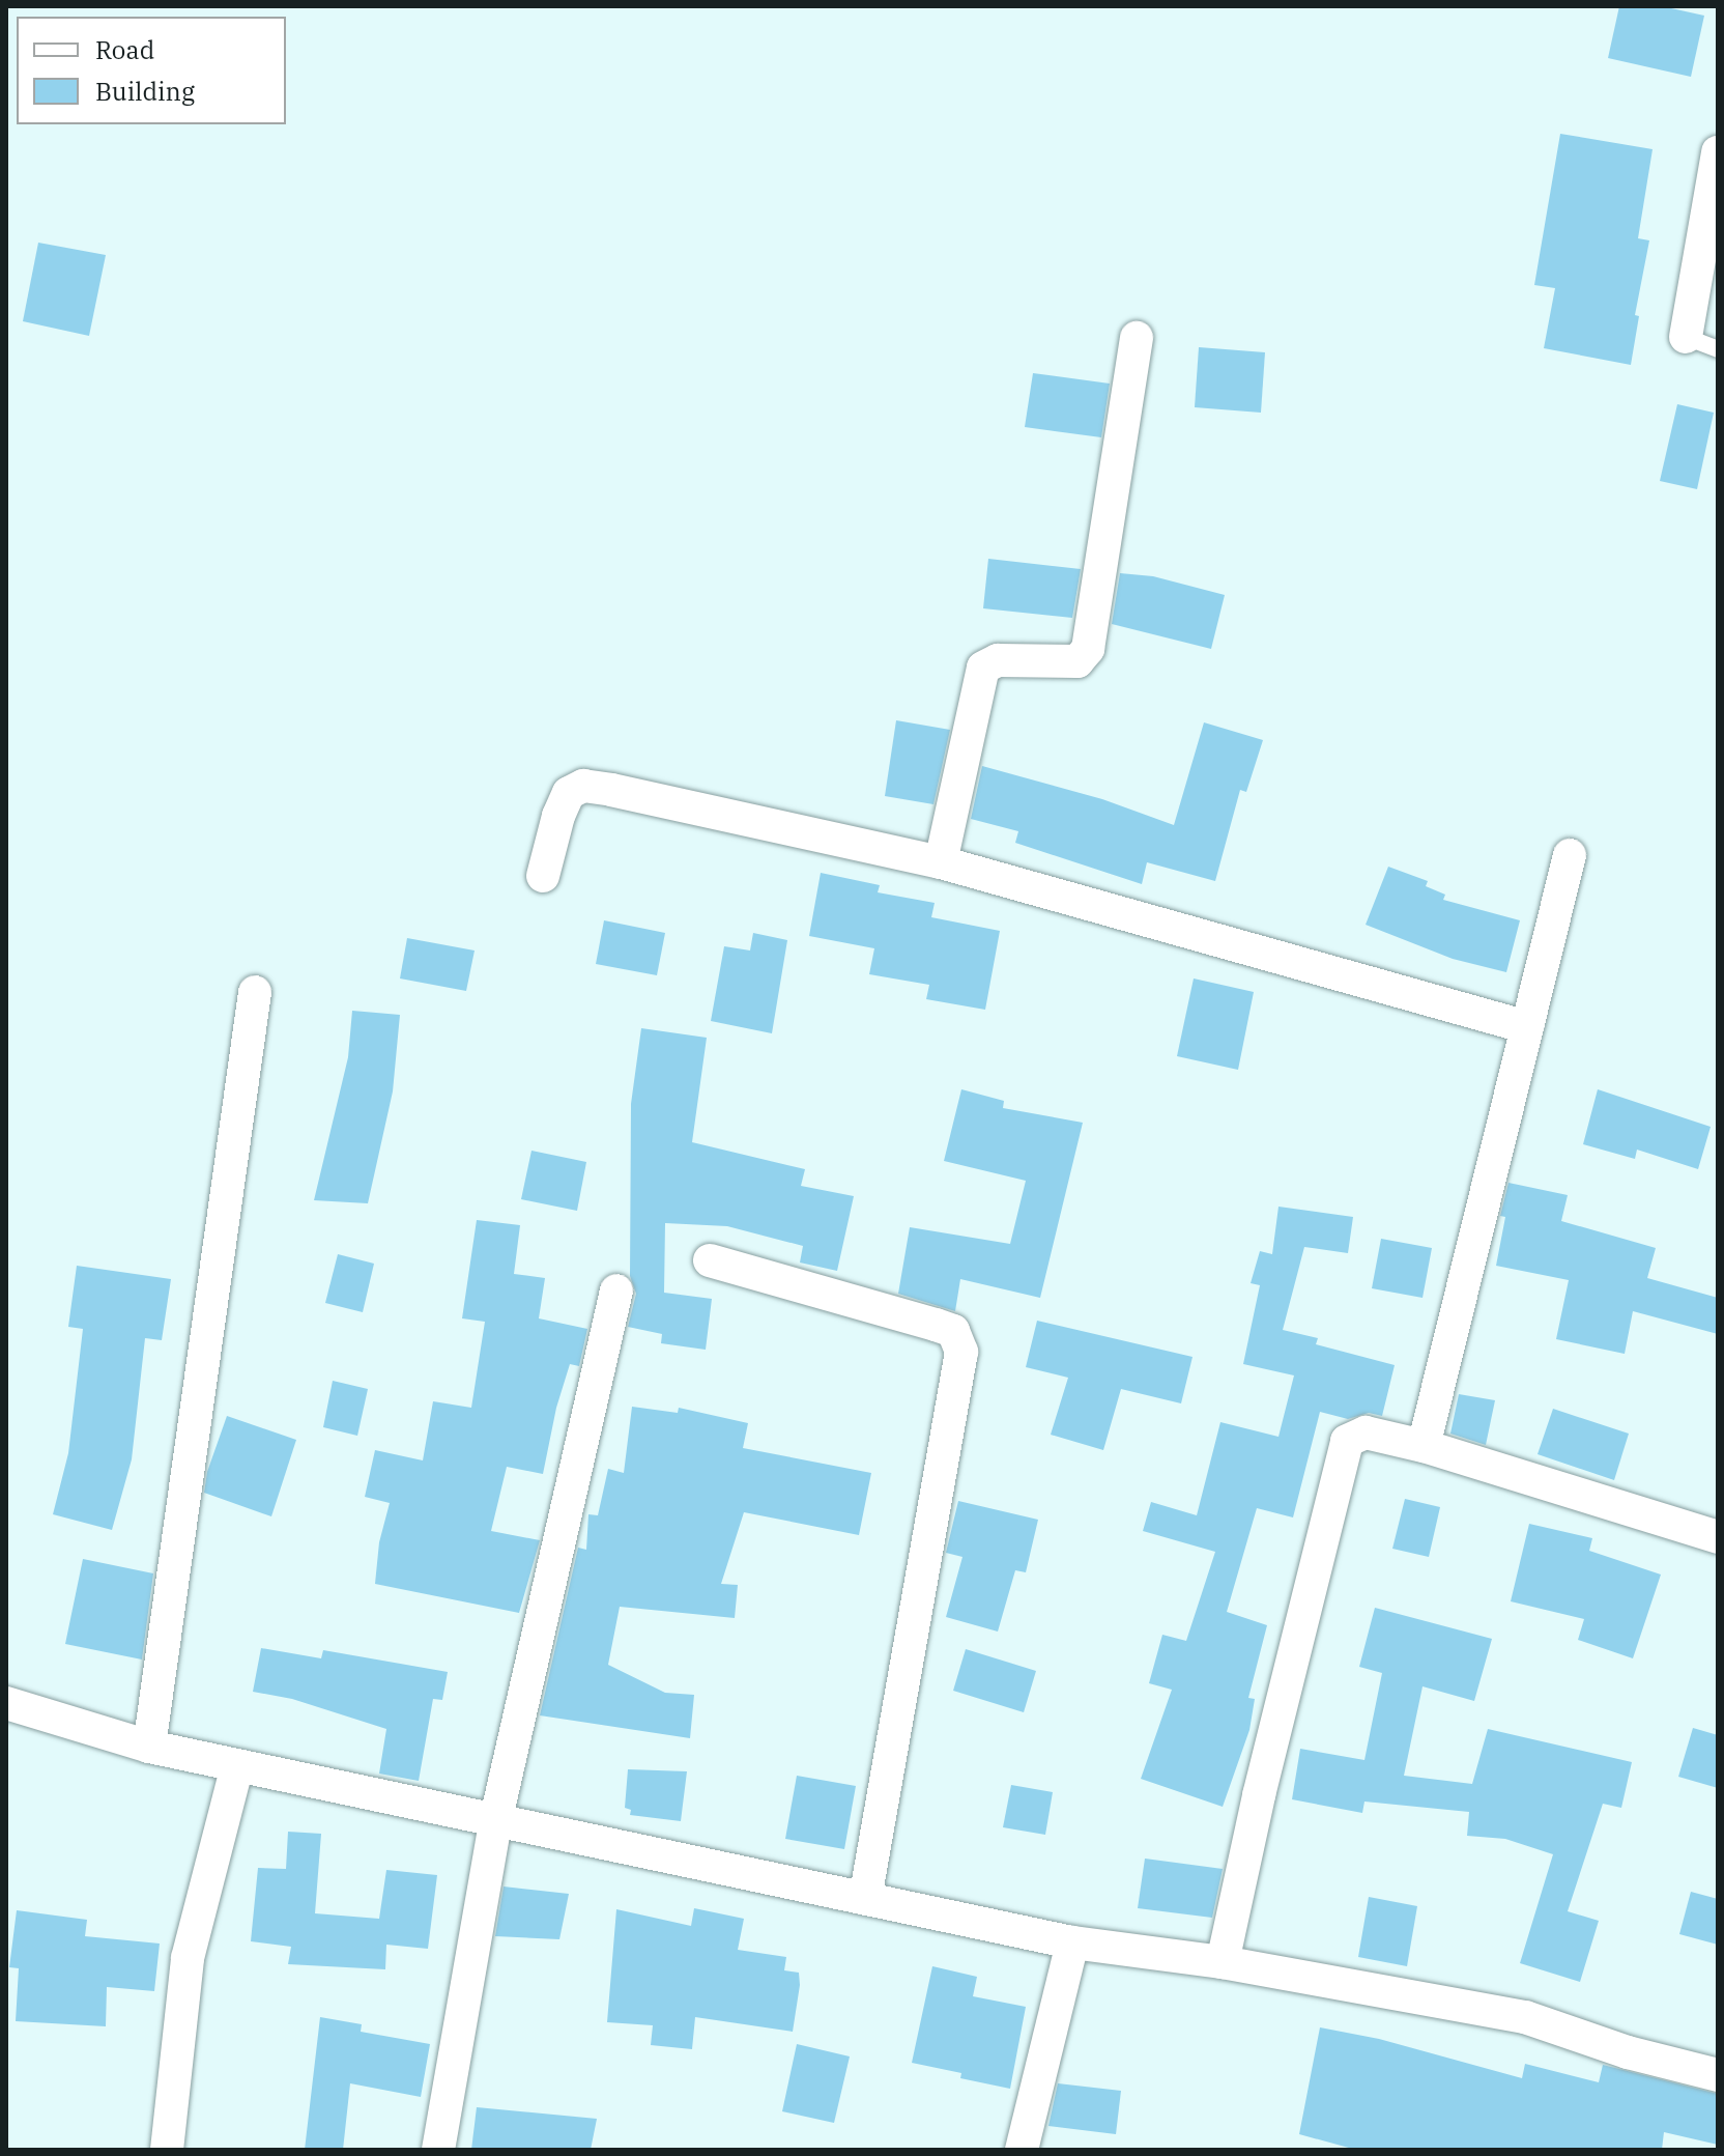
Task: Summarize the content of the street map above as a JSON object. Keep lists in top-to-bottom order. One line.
{"legend":["Road","Building"]}
